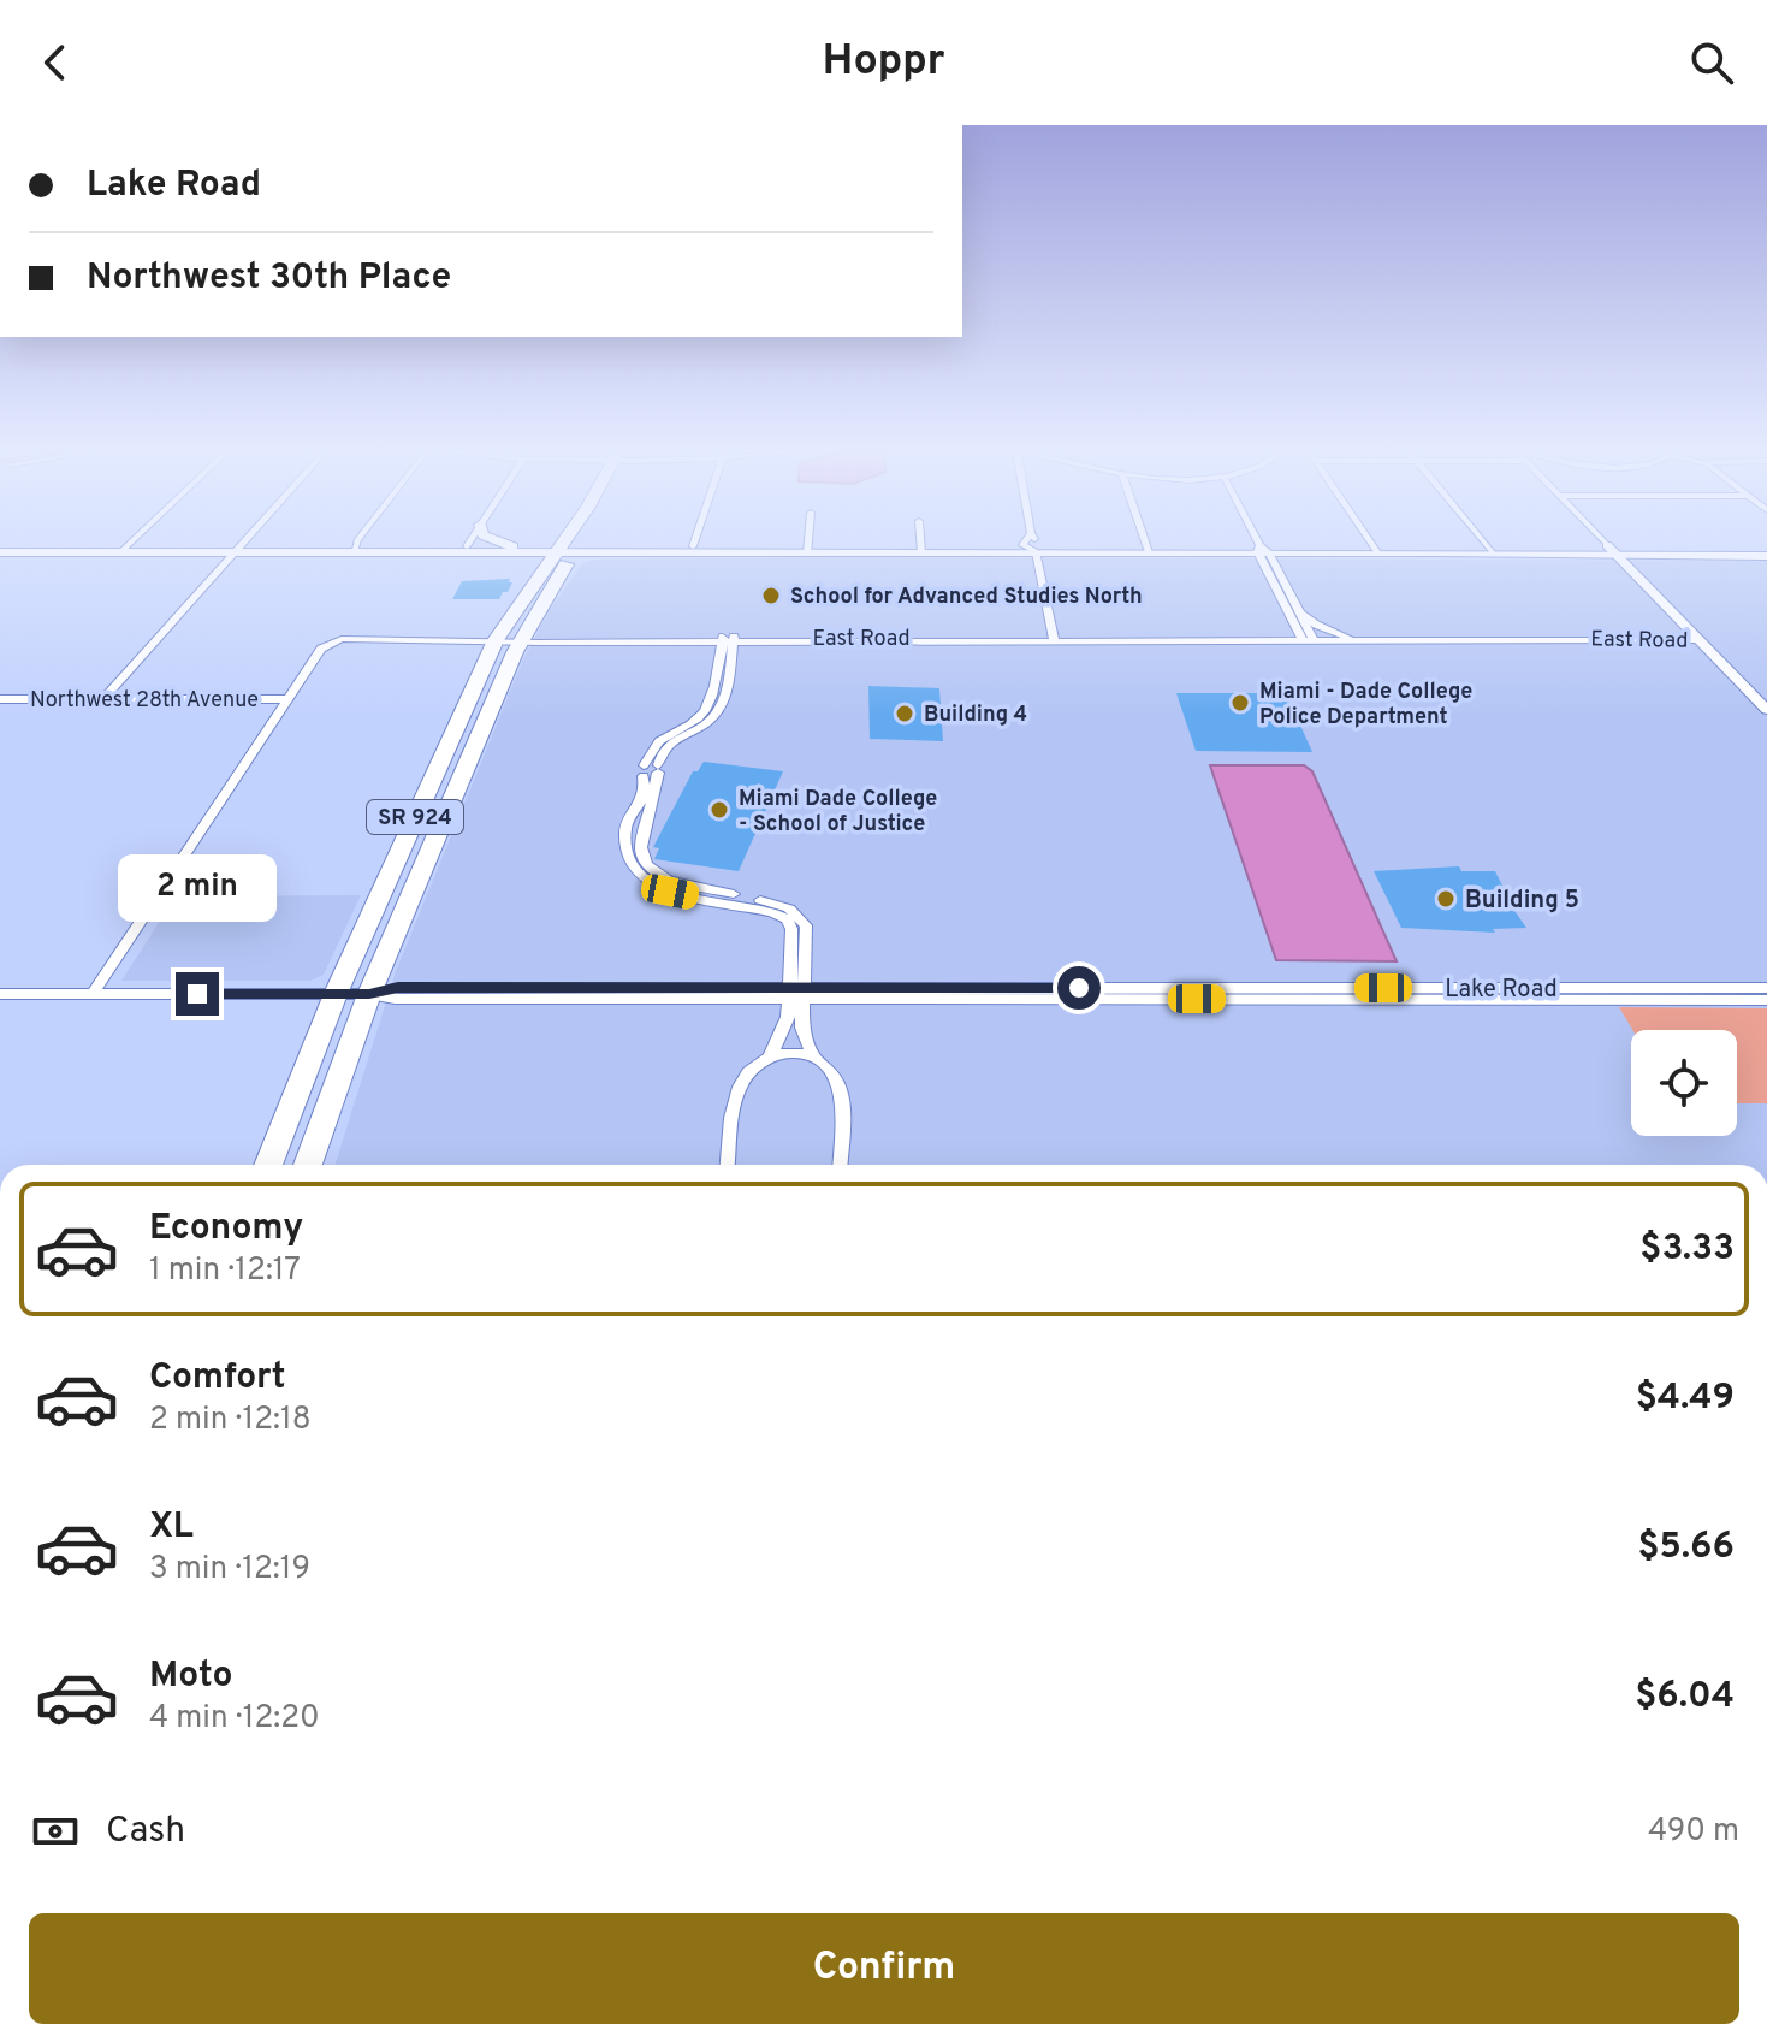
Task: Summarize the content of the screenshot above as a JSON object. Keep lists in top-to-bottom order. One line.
{"streets":{"highway":["SR 924"],"street":["East Road","Northwest 28th Avenue","Lake Road"]},"crossings":[["East Road","Northwest 28th Avenue"],["East Road","SR 924"],["SR 924","Lake Road"]],"places":["School for Advanced Studies North","Miami - Dade College Police Department","Building 4","Miami Dade College - School of Justice","Building 5"],"page":{"header":"Hoppr","banner":["Lake Road","Northwest 30th Place"],"bubble":"2 min","list":[{"name":"Economy","note":"1 min · 12:17","value":"$3.33"},{"name":"Comfort","note":"2 min · 12:18","value":"$4.49"},{"name":"XL","note":"3 min · 12:19","value":"$5.66"},{"name":"Moto","note":"4 min · 12:20","value":"$6.04"}],"pay":["Cash","490 m"],"buttons":"Confirm"}}
